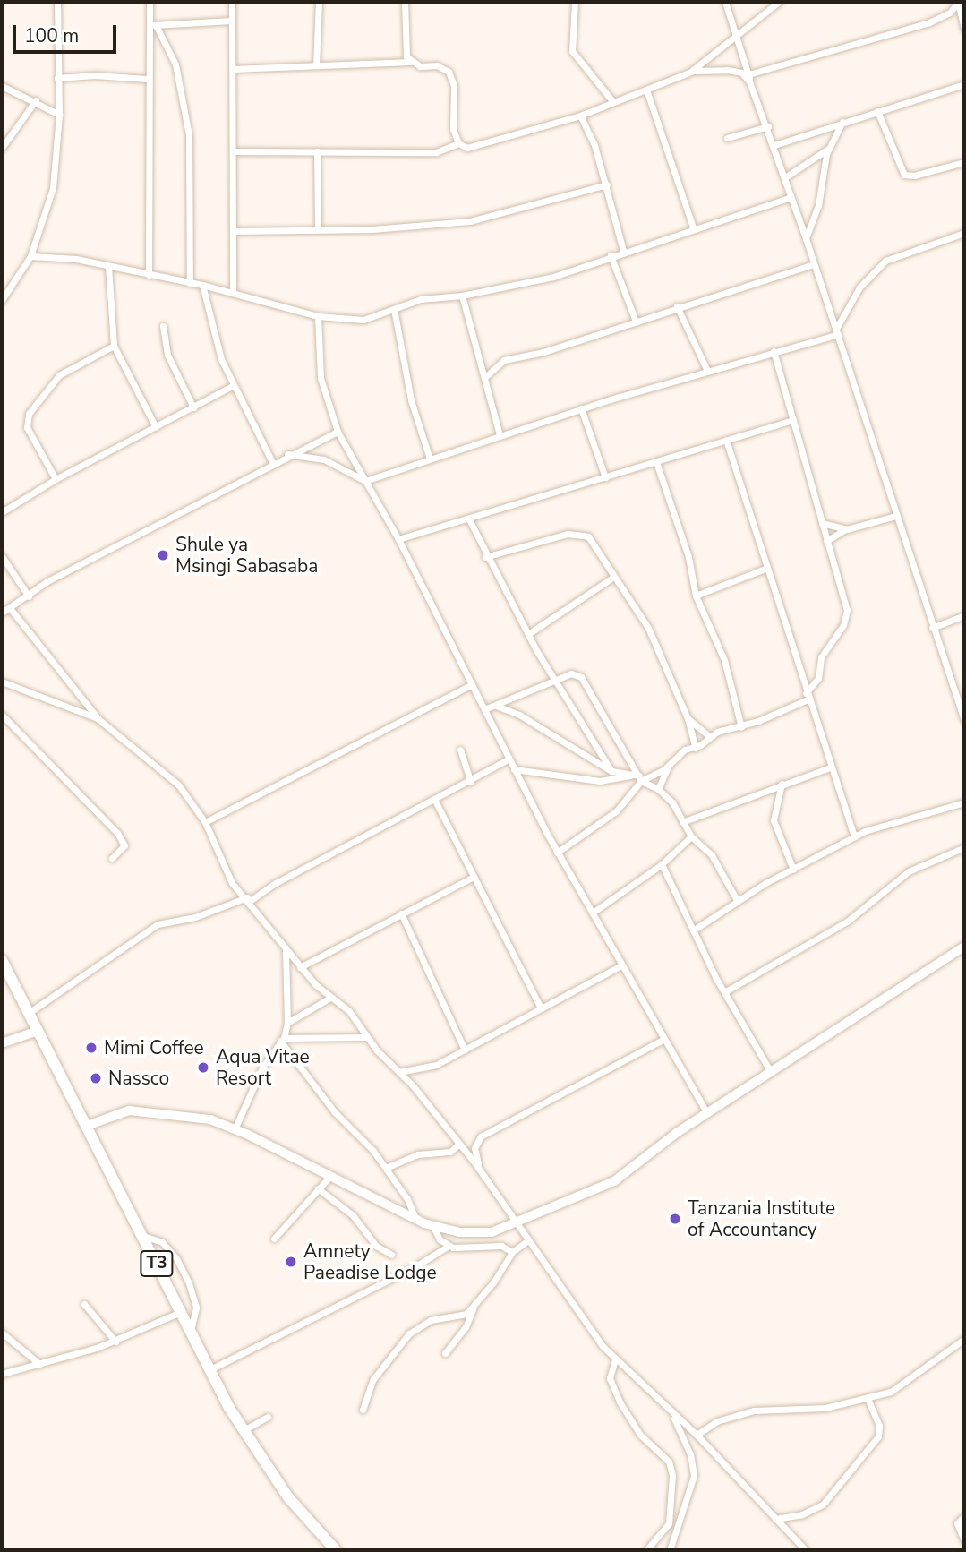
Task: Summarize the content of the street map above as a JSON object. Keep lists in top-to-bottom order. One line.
{"streets":{"highway":["T3"]},"places":["Shule ya Msingi Sabasaba","Mimi Coffee","Aqua Vitae Resort","Nassco","Tanzania Institute of Accountancy","Amnety Paeadise Lodge"],"scale_bar":"100 m"}
